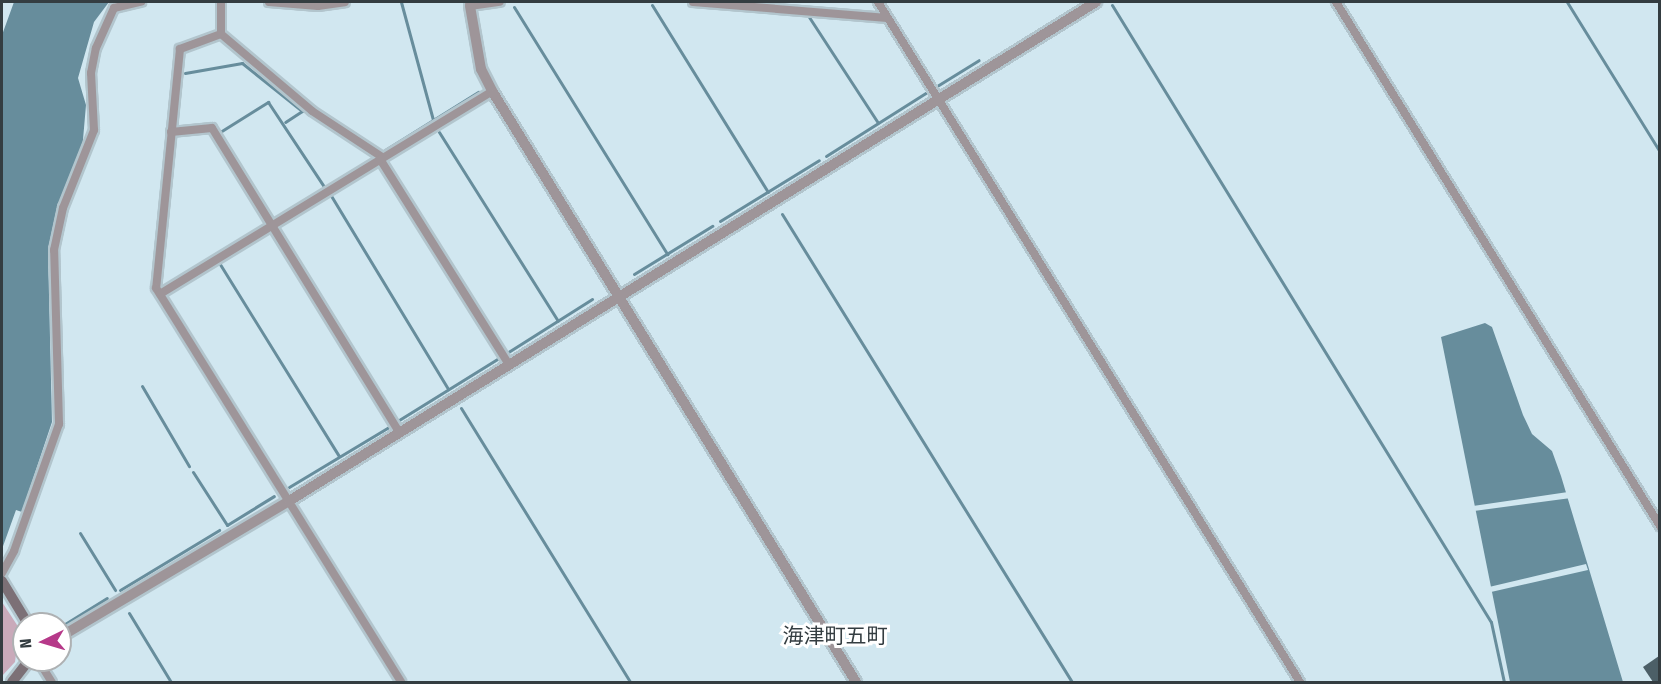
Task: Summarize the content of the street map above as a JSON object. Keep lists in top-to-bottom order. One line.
{"districts":["海津町五町"],"north":"left"}
